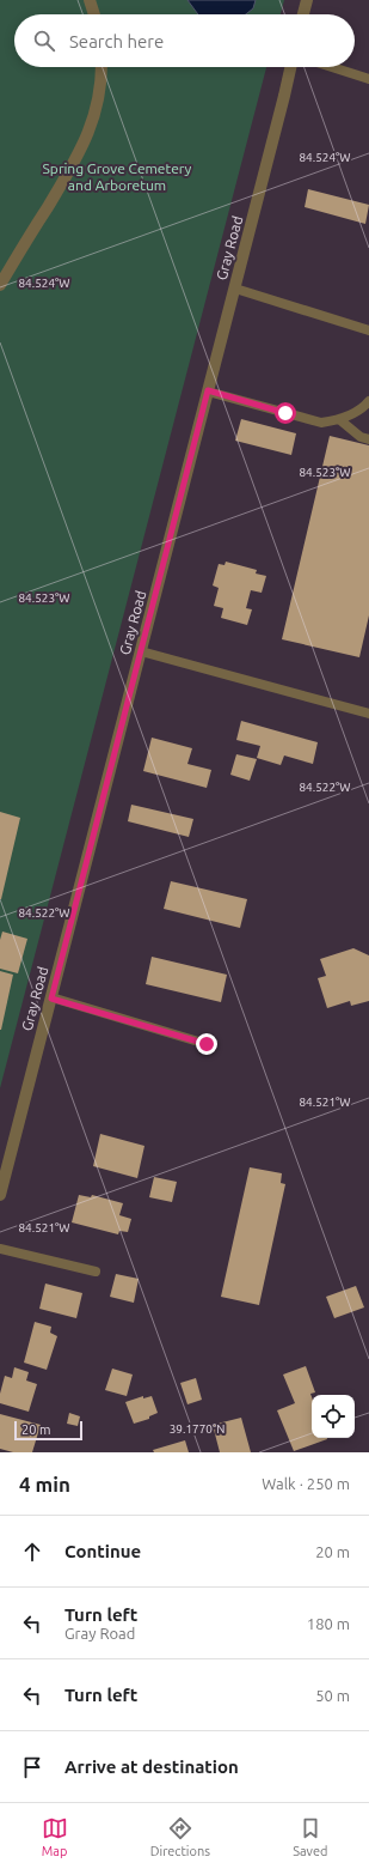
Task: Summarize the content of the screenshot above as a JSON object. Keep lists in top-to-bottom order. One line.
{"streets":{"street":["Gray Road"]},"parks":["Spring Grove Cemetery and Arboretum"],"scale_bar":"20 m","page":{"search":"Search here","scale":"20 m","heading":["4 min","Walk · 250 m"],"list":[["Continue","20 m"],["Turn left","Gray Road","180 m"],["Turn left","50 m"],"Arrive at destination"],"nav":["Map","Directions","Saved"]},"coordinates":["84.524°W","84.523°W","84.522°W","84.521°W","39.1770°N"]}
